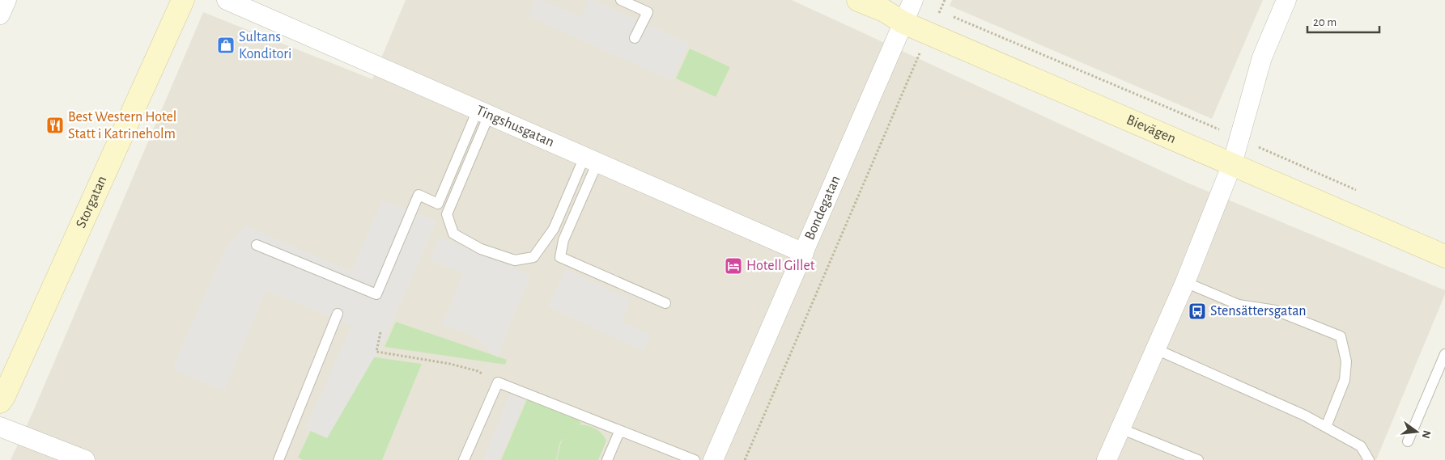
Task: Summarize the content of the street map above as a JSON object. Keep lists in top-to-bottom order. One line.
{"streets":{"street":["Tingshusgatan","Bievägen","Storgatan","Bondegatan"]},"crossings":[["Tingshusgatan","Bondegatan"],["Bievägen","Bondegatan"]],"places":{"shop":["Sultans Konditori"],"restaurant":["Best Western Hotel Statt i Katrineholm"],"hotel":["Hotell Gillet"],"bus stop":["Stensättersgatan"]},"scale_bar":"20 m","north":"right"}
